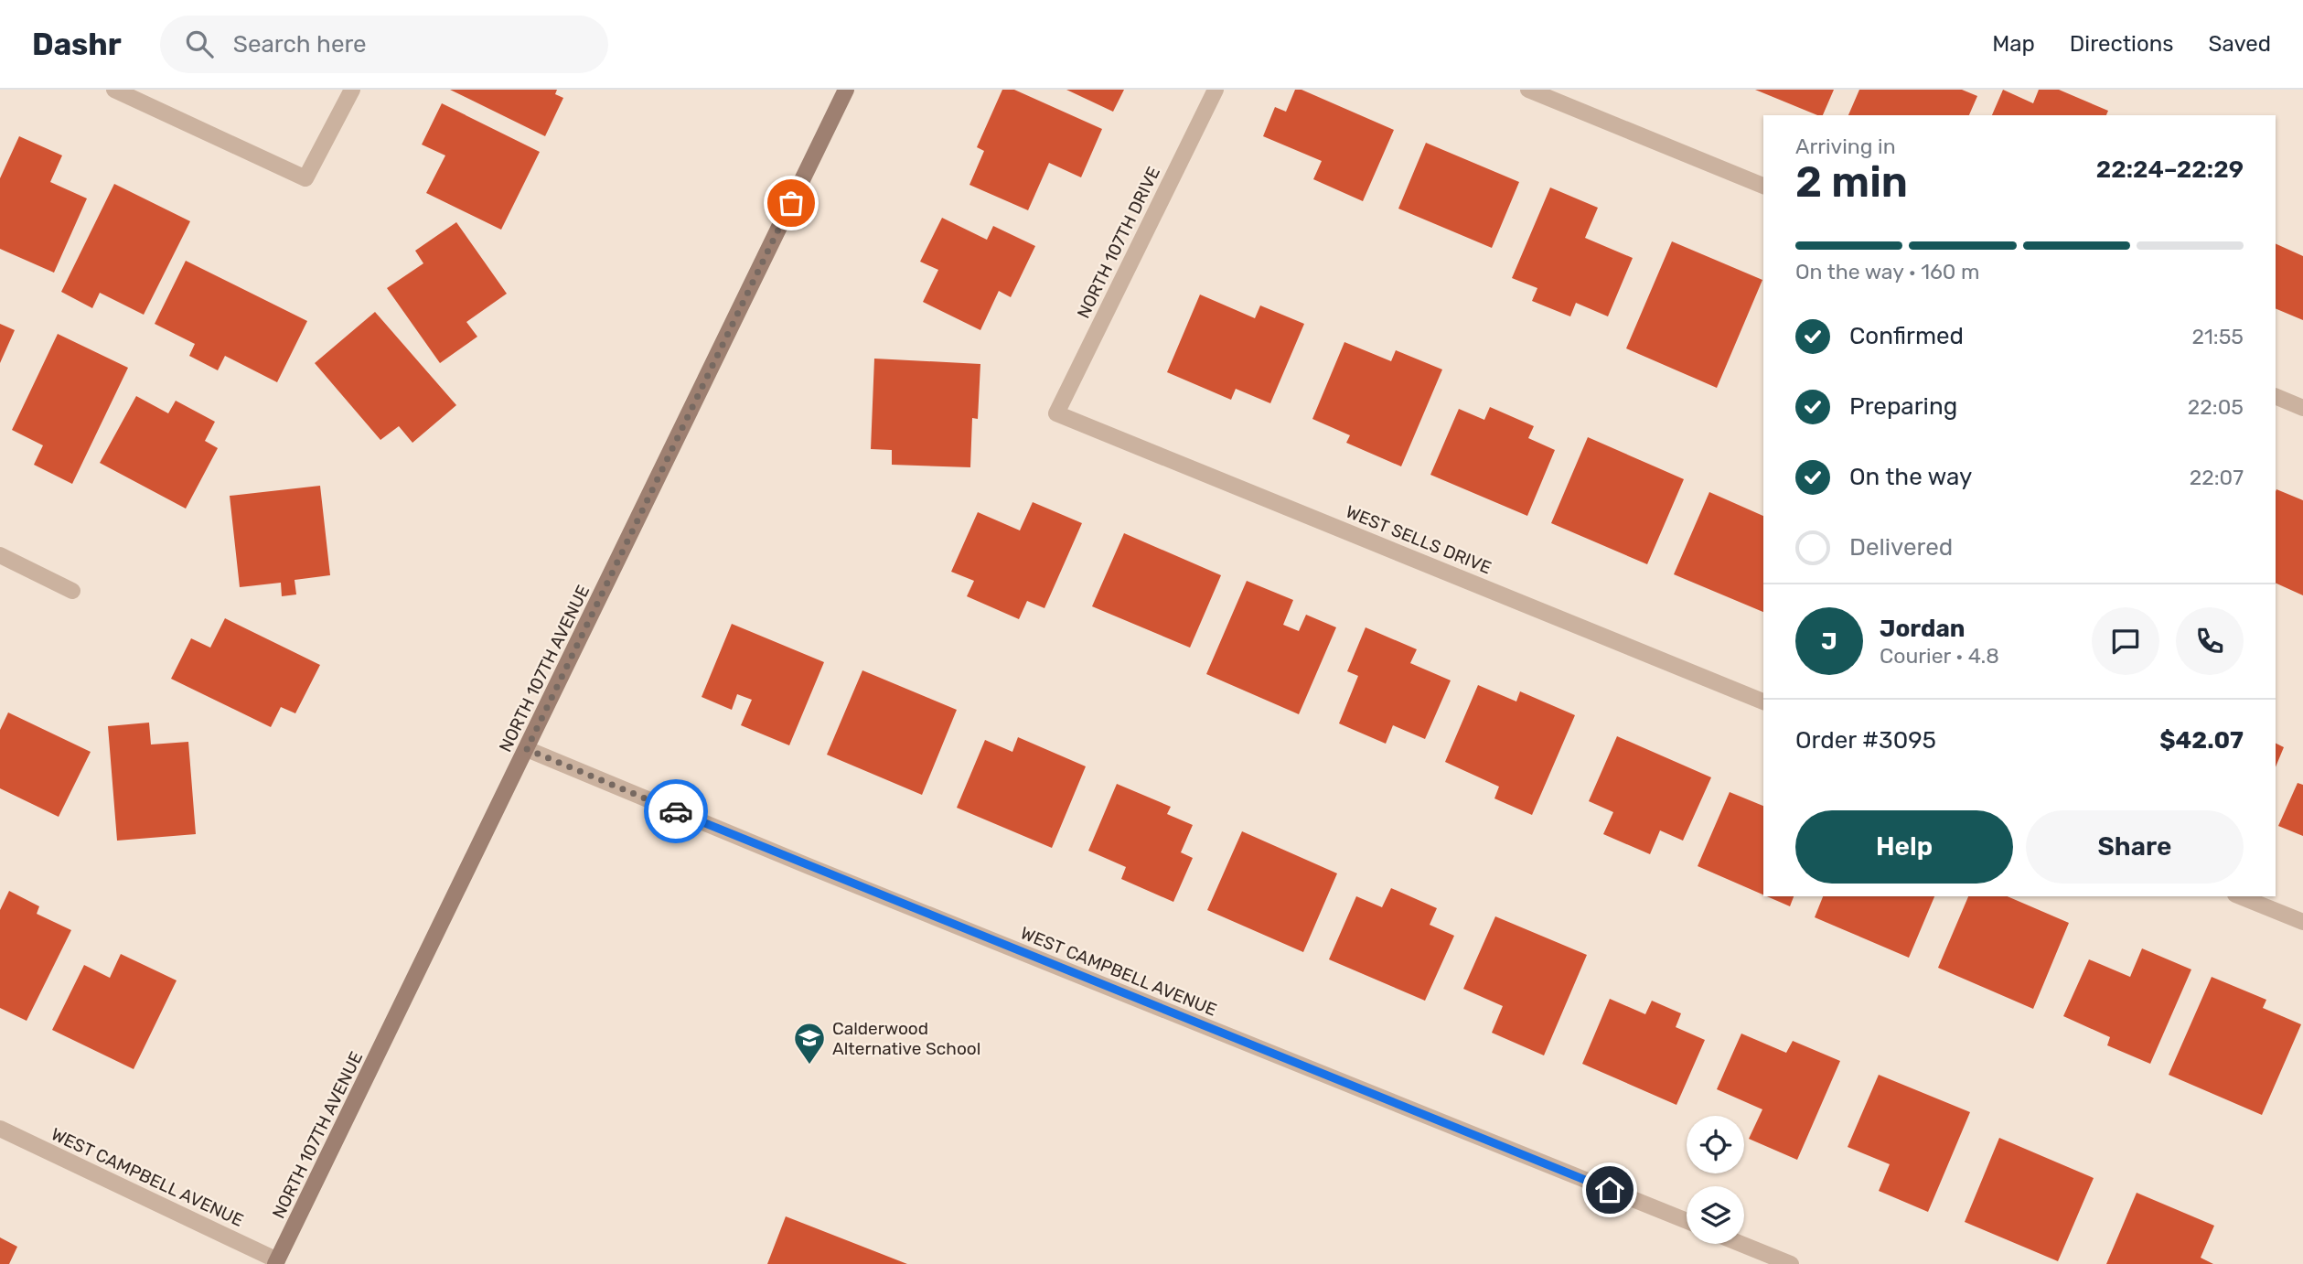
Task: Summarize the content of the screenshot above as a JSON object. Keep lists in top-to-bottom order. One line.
{"streets":{"main road":["NORTH 107TH AVENUE"],"street":["NORTH 107TH DRIVE","WEST SELLS DRIVE","WEST CAMPBELL AVENUE"]},"crossings":[["NORTH 107TH DRIVE","WEST SELLS DRIVE"],["NORTH 107TH AVENUE","WEST CAMPBELL AVENUE"]],"places":{"school or university":["Calderwood Alternative School"]},"page":{"header":"Dashr","search":"Search here","nav":["Map","Directions","Saved"],"heading":["2 min","Arriving in","22:24–22:29"],"panel":["Jordan","Courier · 4.8","Order #3095","$42.07"],"bar":"On the way · 160 m","list":[["Confirmed","21:55"],["Preparing","22:05"],["On the way","22:07"],"Delivered"],"round":"J","buttons":["Help","Share"]}}
